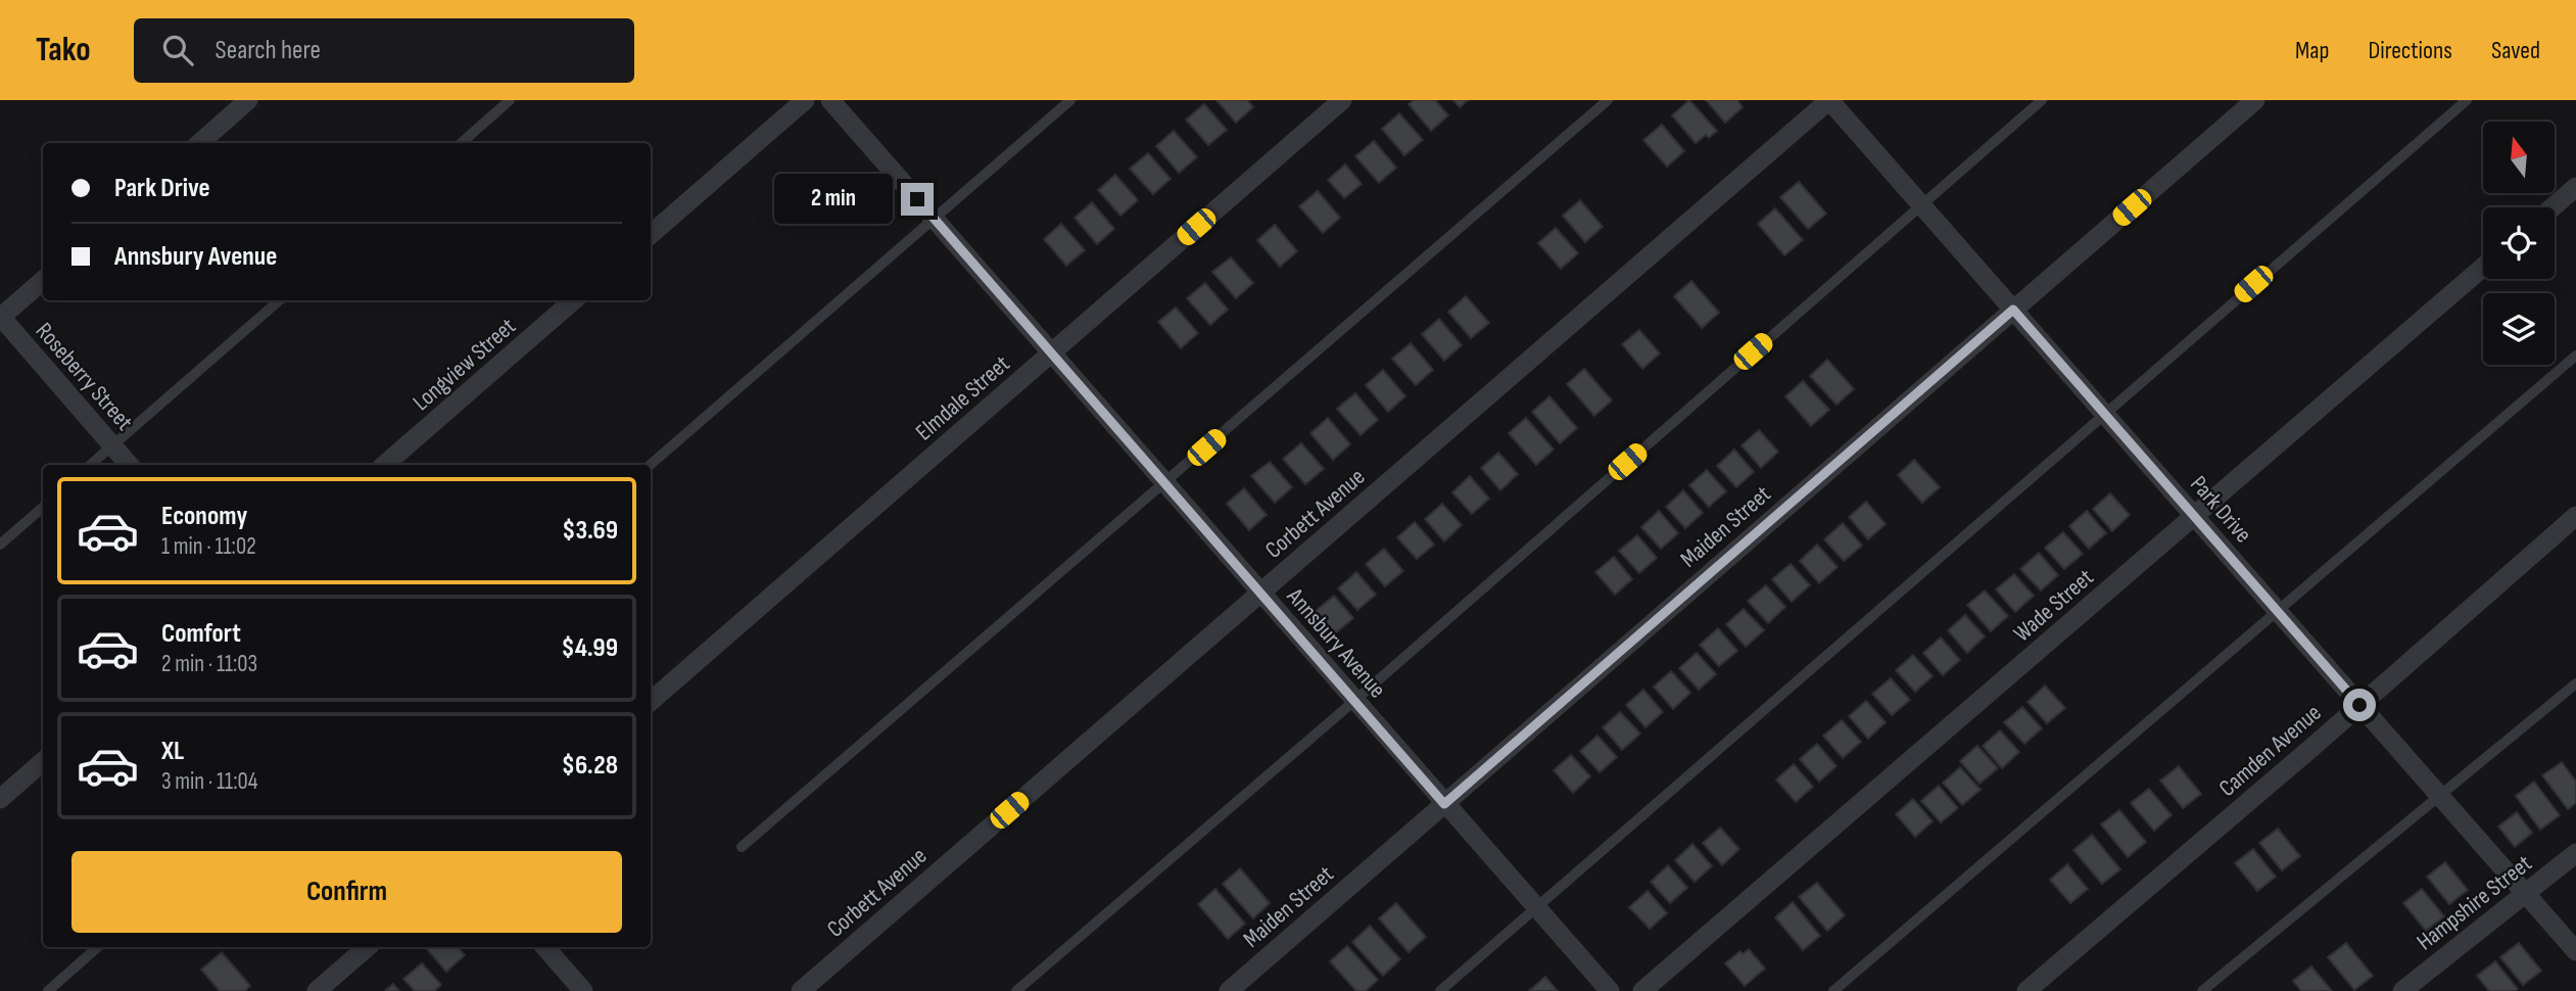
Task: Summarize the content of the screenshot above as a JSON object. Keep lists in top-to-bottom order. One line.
{"streets":{"street":["Longview Street","Roseberry Street","Elmdale Street","Park Drive","Corbett Avenue","Maiden Street","Wade Street","Annsbury Avenue","Camden Avenue","Hampshire Street"]},"crossings":[["Elmdale Street","Annsbury Avenue"],["Park Drive","Corbett Avenue"],["Park Drive","Maiden Street"],["Park Drive","Wade Street"],["Park Drive","Camden Avenue"],["Park Drive","Hampshire Street"],["Corbett Avenue","Annsbury Avenue"],["Maiden Street","Annsbury Avenue"]],"north":"top","page":{"header":"Tako","search":"Search here","nav":["Map","Directions","Saved"],"banner":["Park Drive","Annsbury Avenue"],"bubble":"2 min","list":[{"name":"Economy","note":"1 min · 11:02","value":"$3.69"},{"name":"Comfort","note":"2 min · 11:03","value":"$4.99"},{"name":"XL","note":"3 min · 11:04","value":"$6.28"}],"buttons":"Confirm"}}
